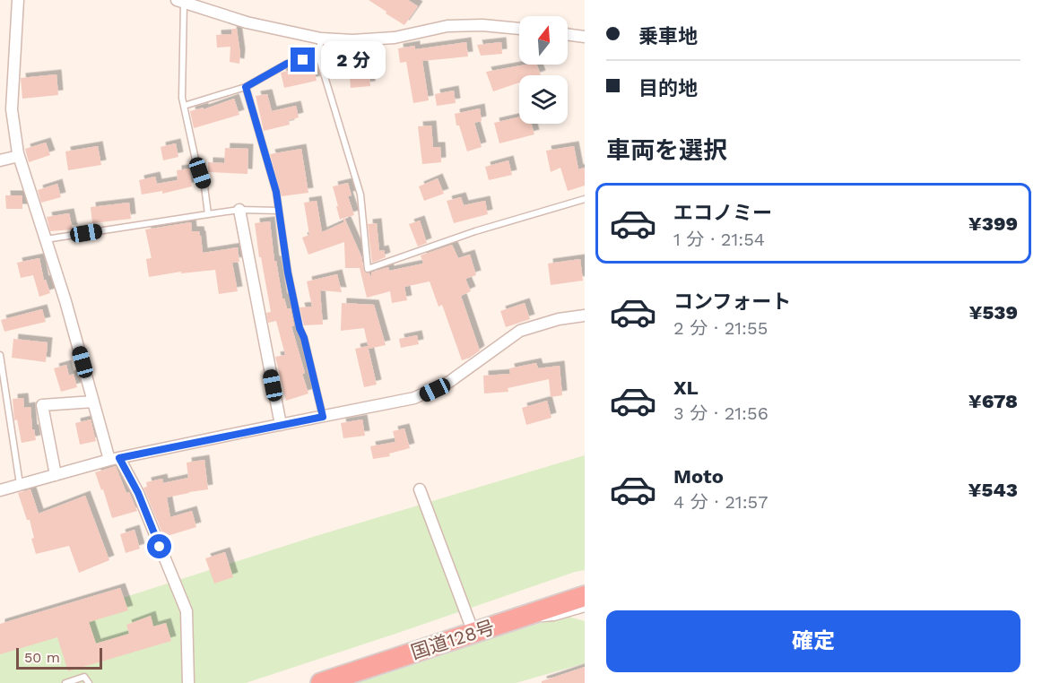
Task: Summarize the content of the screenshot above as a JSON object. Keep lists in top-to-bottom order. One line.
{"streets":{"highway":["国道128号"]},"scale_bar":"50 m","north":"top","page":{"banner":["乗車地","目的地"],"bubble":"2 分","heading":"車両を選択","list":[{"name":"エコノミー","note":"1 分 · 21:54","value":"¥399"},{"name":"コンフォート","note":"2 分 · 21:55","value":"¥539"},{"name":"XL","note":"3 分 · 21:56","value":"¥678"},{"name":"Moto","note":"4 分 · 21:57","value":"¥543"}],"buttons":"確定","scale":"50 m"}}
